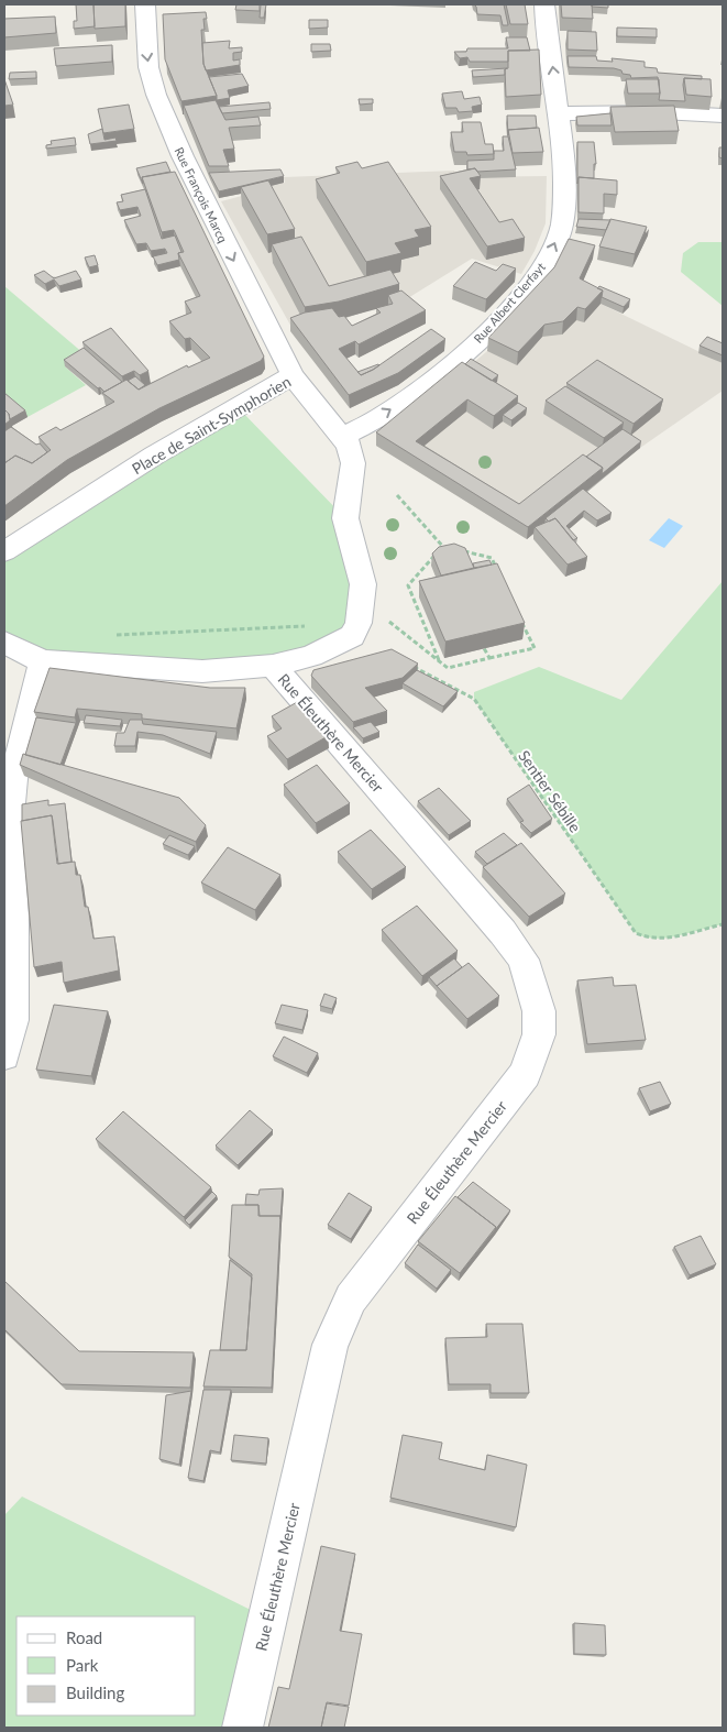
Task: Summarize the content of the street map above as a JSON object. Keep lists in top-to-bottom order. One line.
{"streets":{"street":["Rue François Marcq","Rue Albert Clerfayt","Place de Saint-Symphorien","Rue Éleuthère Mercier"],"path":["Sentier Sébille"]},"crossings":[["Rue François Marcq","Place de Saint-Symphorien"],["Rue Albert Clerfayt","Place de Saint-Symphorien"],["Place de Saint-Symphorien","Rue Éleuthère Mercier"]],"one_way":["Rue François Marcq","Rue Albert Clerfayt"],"legend":["Road","Park","Building"]}
